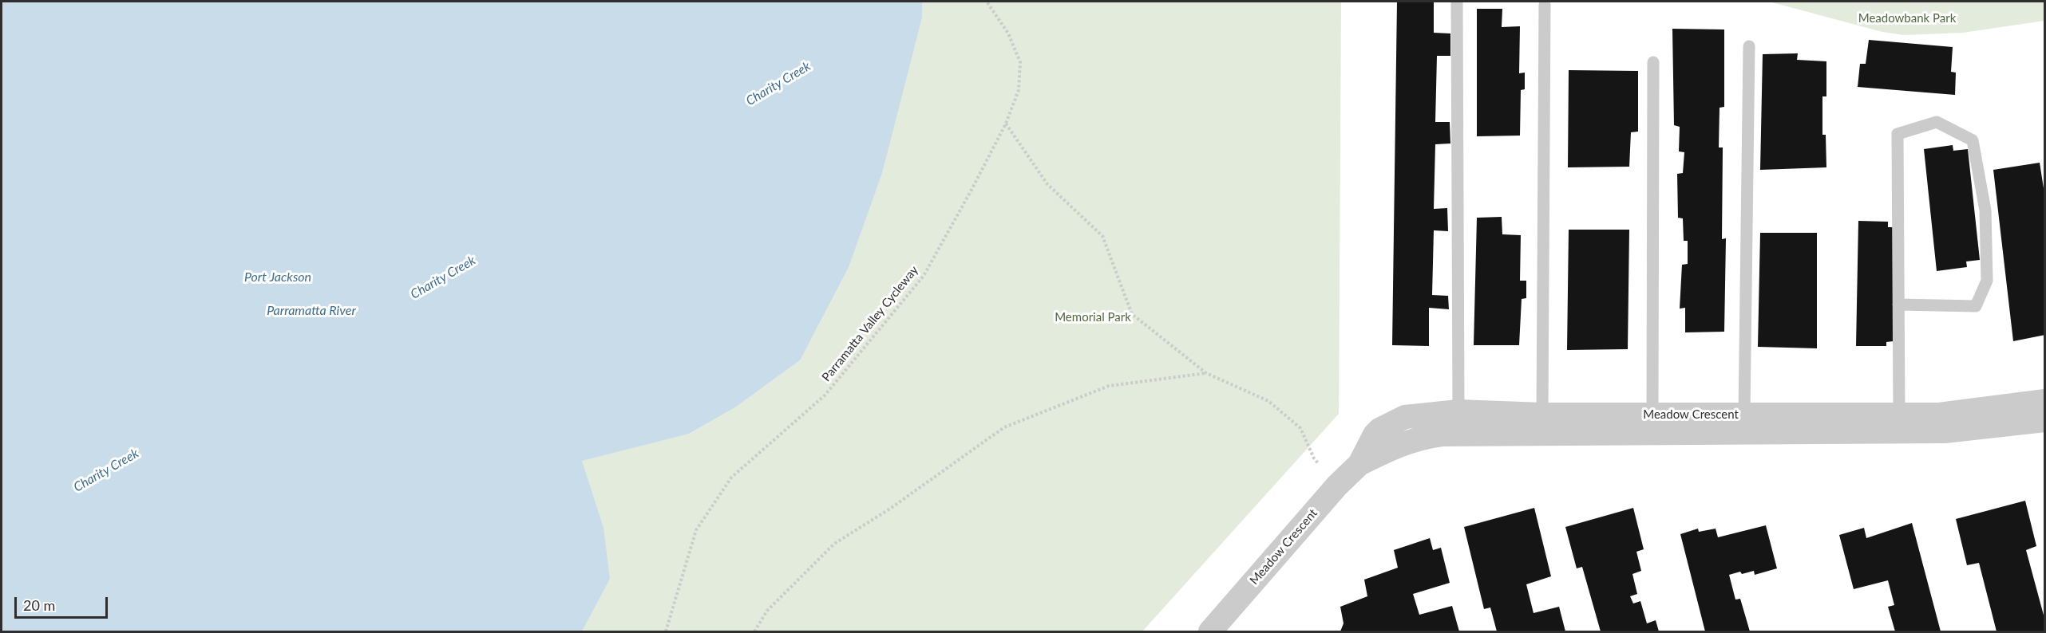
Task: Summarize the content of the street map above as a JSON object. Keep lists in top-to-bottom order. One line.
{"streets":{"street":["Meadow Crescent"],"path":["Parramatta Valley Cycleway"]},"water":["Charity Creek","Port Jackson","Parramatta River"],"parks":["Meadowbank Park","Memorial Park"],"scale_bar":"20 m"}
